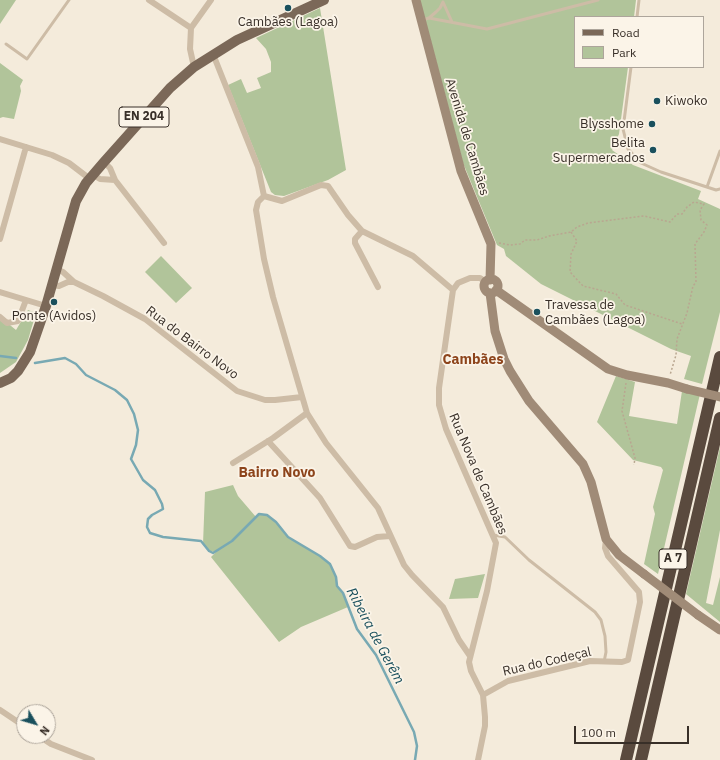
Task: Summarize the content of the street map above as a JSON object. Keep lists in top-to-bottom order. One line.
{"streets":{"highway":["A 7"],"main road":["EN 204"],"street":["Avenida de Cambães","Rua do Bairro Novo","Rua Nova de Cambães","Rua do Codeçal"]},"crossings":[["EN 204","Rua do Bairro Novo"]],"districts":["Cambães","Bairro Novo"],"water":["Ribeira de Gerêm"],"places":["Cambães (Lagoa)","Kiwoko","Blysshome","Belita Supermercados","Ponte (Avidos)","Travessa de Cambães (Lagoa)"],"legend":["Road","Park"],"scale_bar":"100 m","north":"bottom right"}
